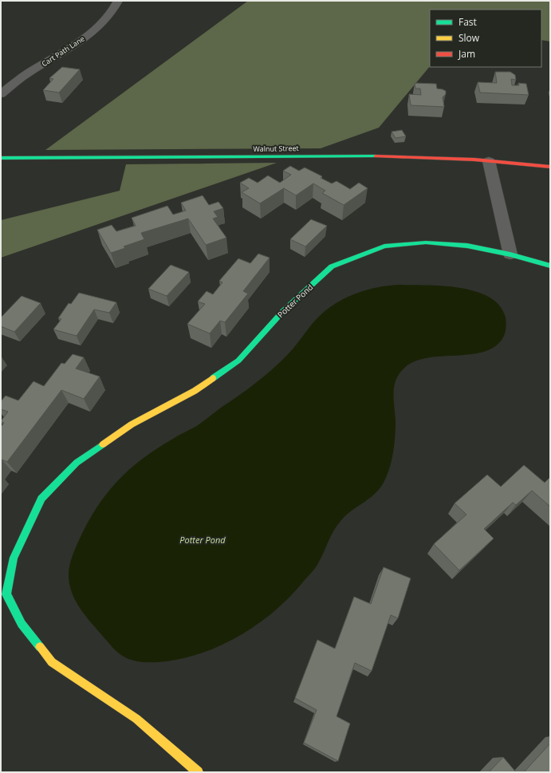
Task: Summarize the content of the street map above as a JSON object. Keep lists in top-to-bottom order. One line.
{"streets":{"street":["Cart Path Lane","Walnut Street","Potter Pond"]},"water":["Potter Pond"],"legend":["Fast","Slow","Jam"]}
